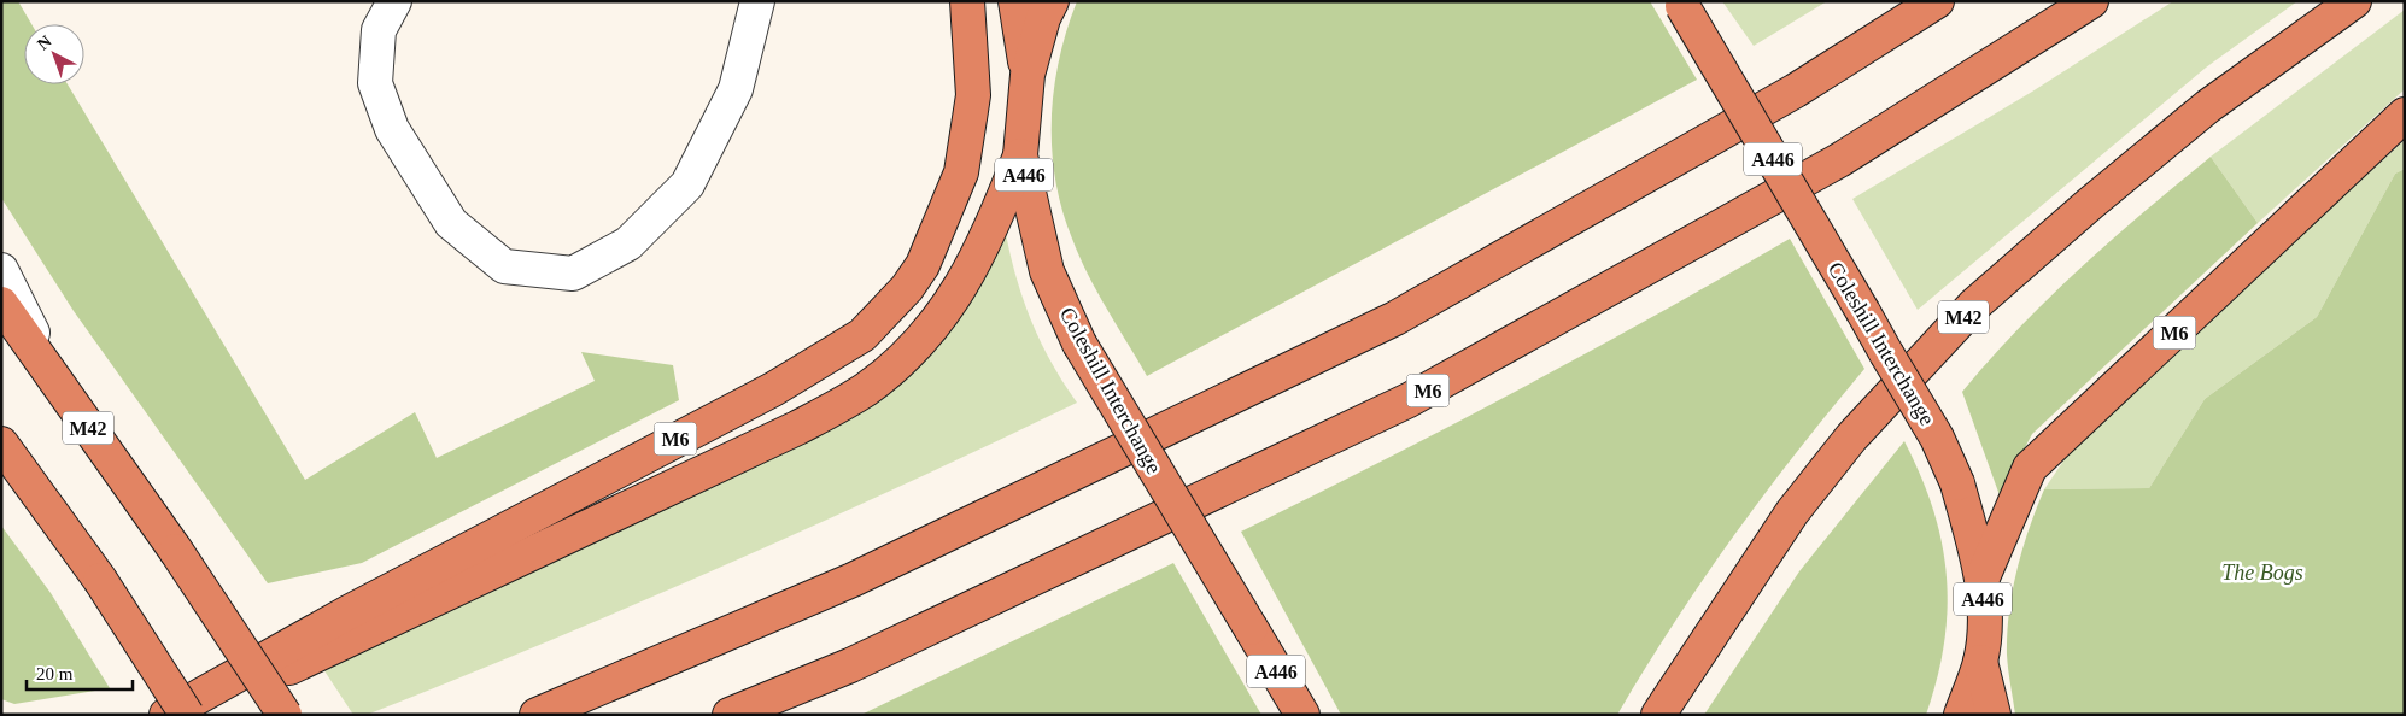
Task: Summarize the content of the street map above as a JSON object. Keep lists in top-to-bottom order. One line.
{"streets":{"highway":["A446","M42","M6","Coleshill Interchange"]},"crossings":[["A446","Coleshill Interchange"],["M6","Coleshill Interchange"]],"parks":["The Bogs"],"scale_bar":"20 m","north":"top left"}
